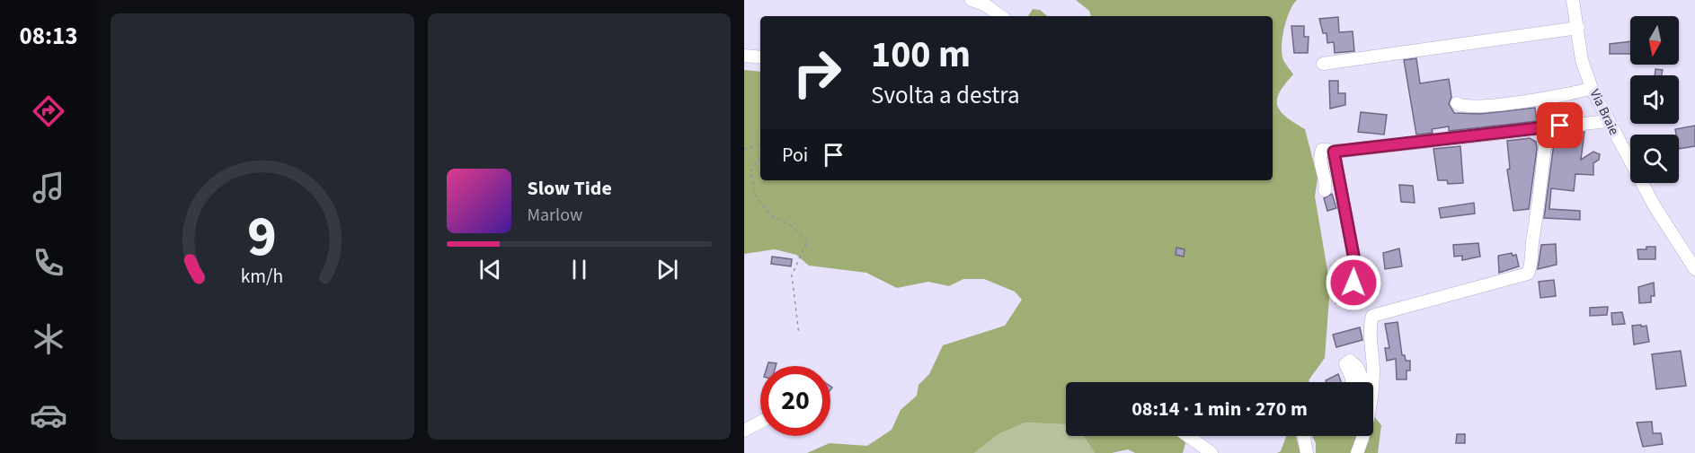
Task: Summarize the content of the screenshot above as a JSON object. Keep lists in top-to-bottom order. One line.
{"streets":{"street":["Via Braie"]},"north":"bottom","page":{"tabs":"08:13","turn":["100 m","Svolta a destra"],"then":"Poi","song":["Slow Tide","Marlow"],"limit":"20","trip":"08:14 · 1 min · 270 m","gauge":["9","km/h"]}}
